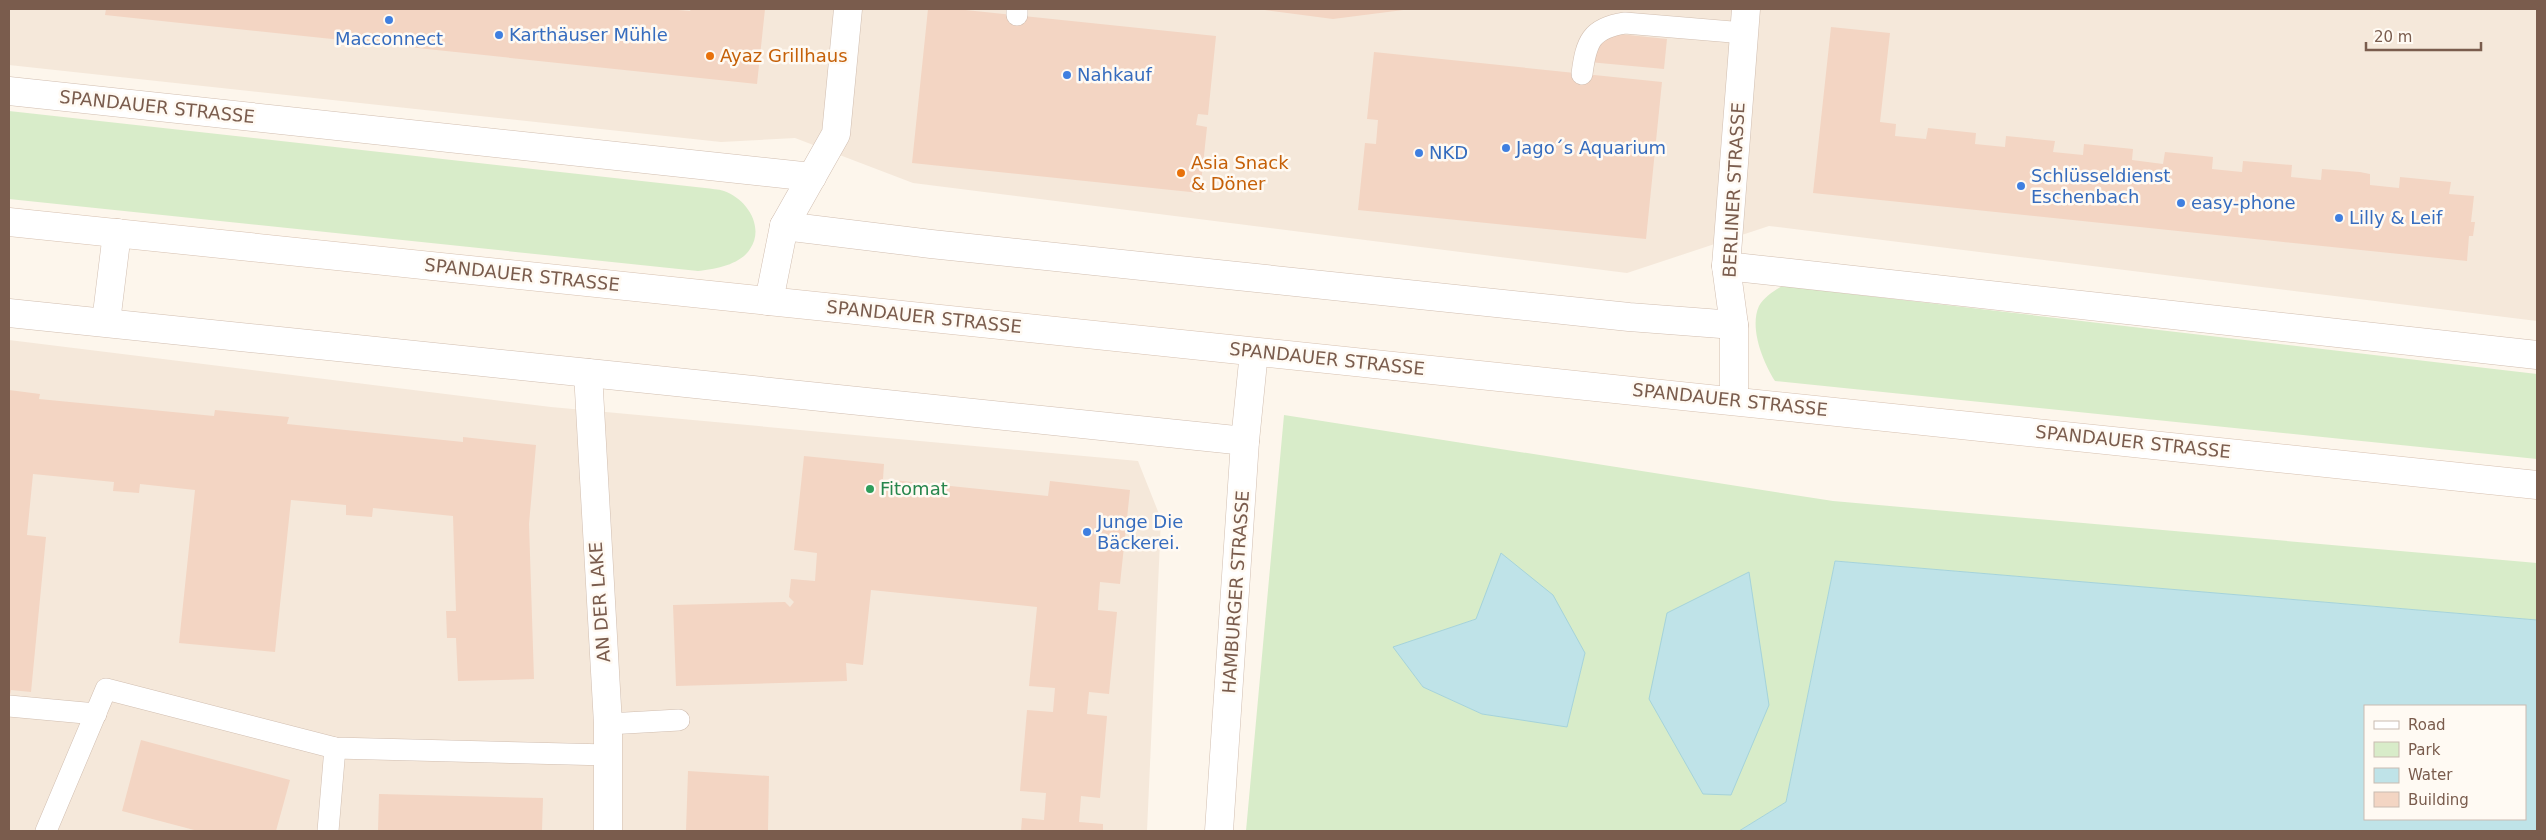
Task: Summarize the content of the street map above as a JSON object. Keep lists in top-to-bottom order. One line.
{"streets":{"street":["SPANDAUER STRASSE","BERLINER STRASSE","HAMBURGER STRASSE","AN DER LAKE"]},"crossings":[["SPANDAUER STRASSE","BERLINER STRASSE"],["SPANDAUER STRASSE","HAMBURGER STRASSE"]],"places":["Macconnect","Karthäuser Mühle","Ayaz Grillhaus","Nahkauf","Jago´s Aquarium","NKD","Asia Snack & Döner","Schlüsseldienst Eschenbach","easy-phone","Lilly & Leif","Fitomat","Junge Die Bäckerei."],"legend":["Road","Park","Water","Building"],"scale_bar":"20 m"}
